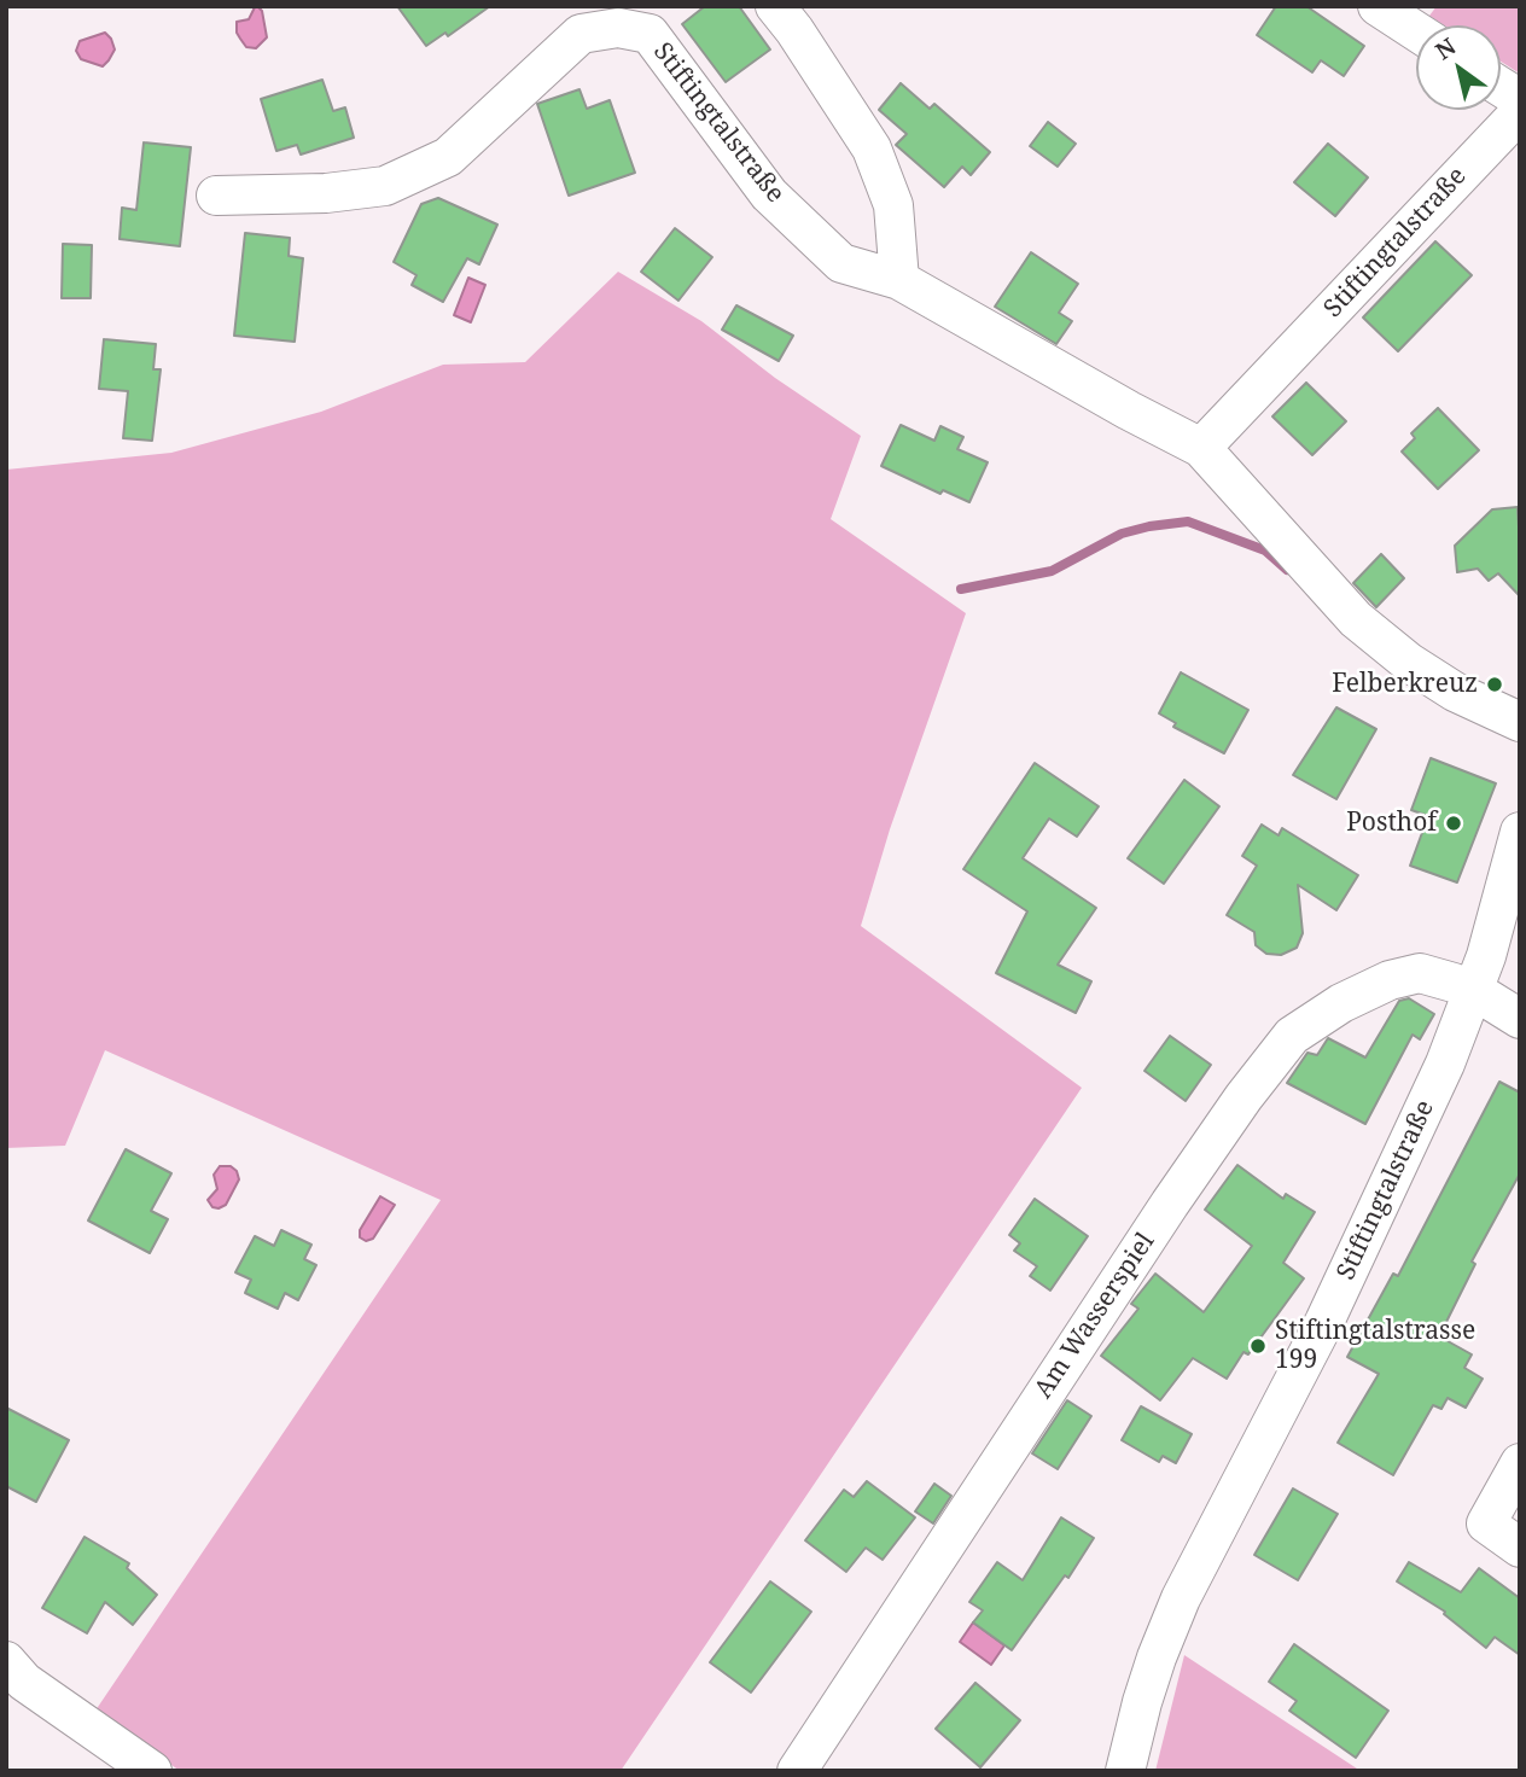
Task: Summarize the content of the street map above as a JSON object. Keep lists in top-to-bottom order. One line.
{"streets":{"street":["Stiftingtalstraße","Am Wasserspiel"]},"crossings":[["Stiftingtalstraße","Am Wasserspiel"]],"places":["Felberkreuz","Posthof","Stiftingtalstrasse 199"],"north":"top left"}
